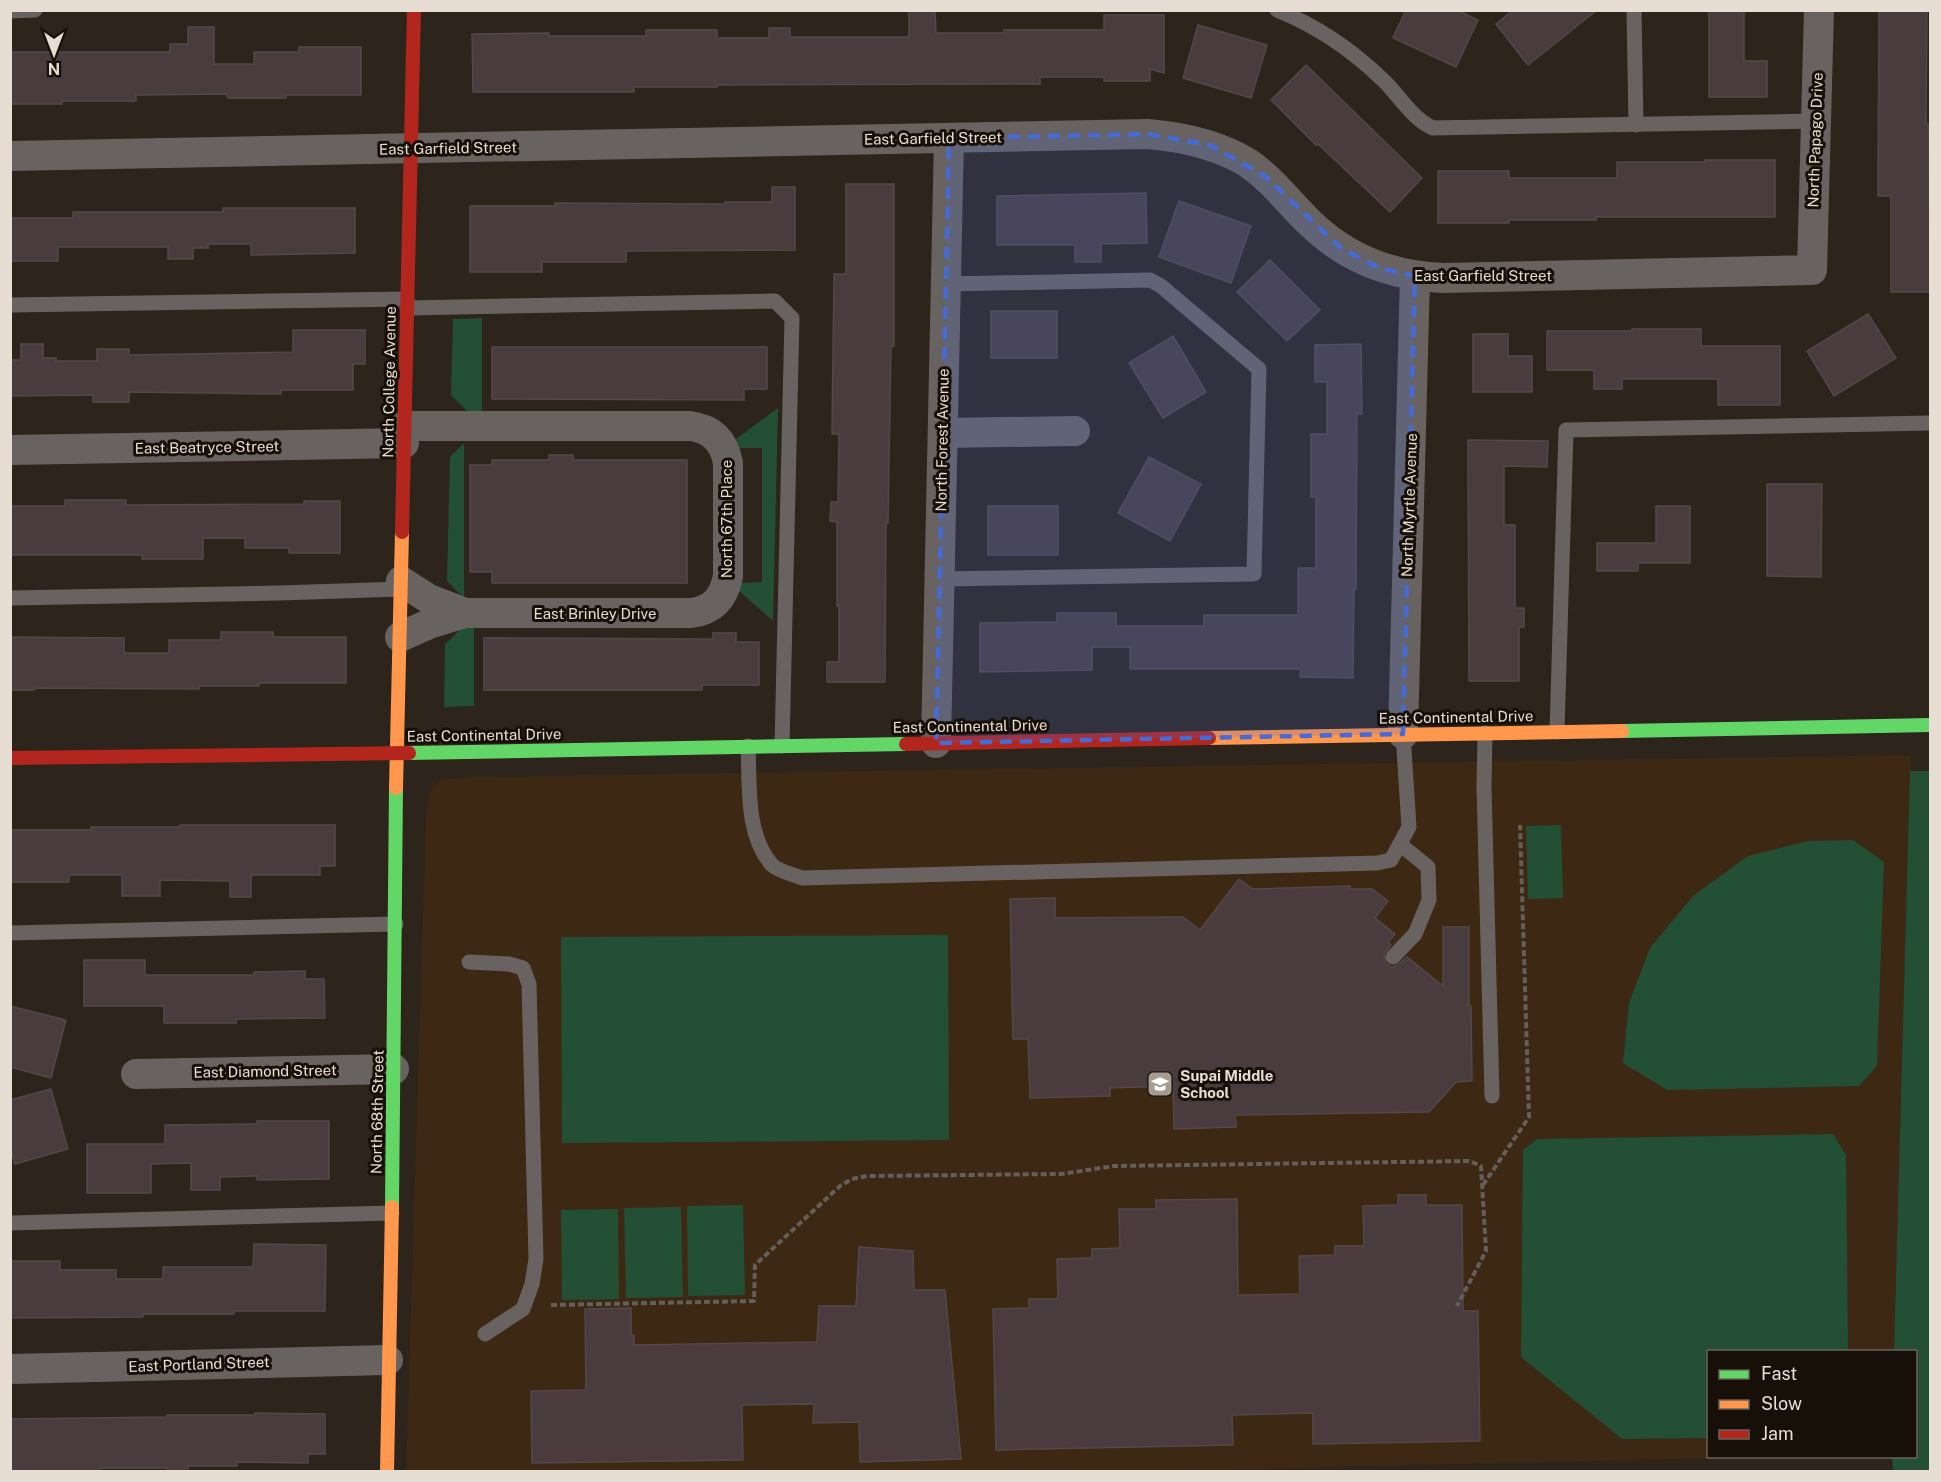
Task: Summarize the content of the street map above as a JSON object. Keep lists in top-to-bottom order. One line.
{"streets":{"street":["East Garfield Street","North Papago Drive","North College Avenue","North Forest Avenue","East Beatryce Street","North Myrtle Avenue","North 67th Place","East Brinley Drive","East Continental Drive","East Diamond Street","North 68th Street","East Portland Street"]},"crossings":[["East Garfield Street","North Papago Drive"],["East Garfield Street","North College Avenue"],["East Garfield Street","North Forest Avenue"],["East Garfield Street","North Myrtle Avenue"],["North College Avenue","East Beatryce Street"],["North College Avenue","East Brinley Drive"],["North College Avenue","East Continental Drive"],["North College Avenue","North 68th Street"],["North Forest Avenue","East Continental Drive"],["East Beatryce Street","North 67th Place"],["North Myrtle Avenue","East Continental Drive"],["North 67th Place","East Brinley Drive"],["East Continental Drive","North 68th Street"],["East Diamond Street","North 68th Street"],["North 68th Street","East Portland Street"]],"places":{"school or university":["Supai Middle School"]},"legend":["Fast","Slow","Jam"],"north":"bottom"}
